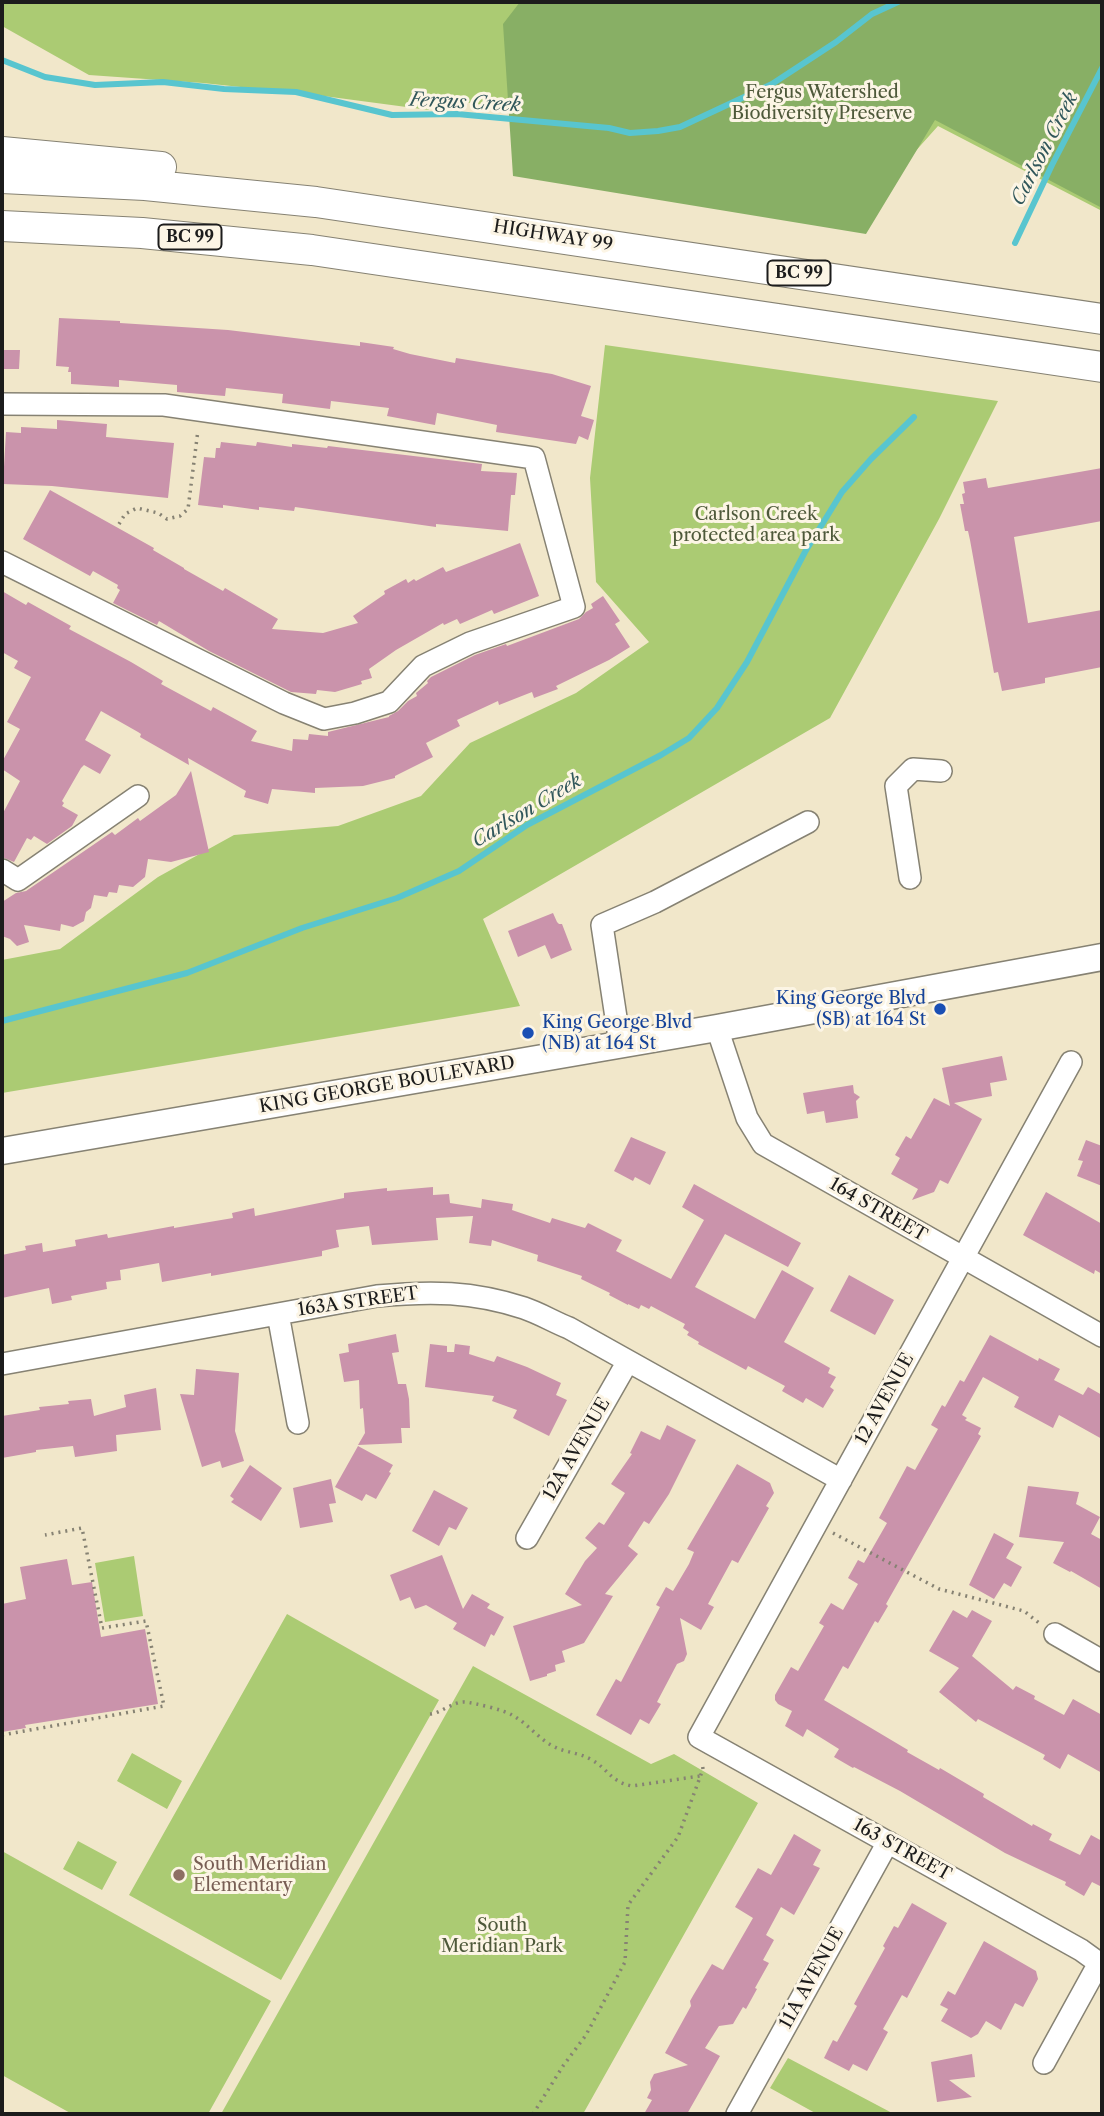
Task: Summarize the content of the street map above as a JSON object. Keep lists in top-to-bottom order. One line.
{"streets":{"highway":["HIGHWAY 99","BC 99"],"main road":["KING GEORGE BOULEVARD"],"street":["164 STREET","163A STREET","12 AVENUE","12A AVENUE","163 STREET","11A AVENUE"]},"crossings":[["KING GEORGE BOULEVARD","164 STREET"],["164 STREET","12 AVENUE"],["163A STREET","12 AVENUE"],["163A STREET","12A AVENUE"],["12 AVENUE","163 STREET"],["163 STREET","11A AVENUE"]],"water":["Fergus Creek","Carlson Creek"],"parks":["Fergus Watershed Biodiversity Preserve","Carlson Creek protected area park","South Meridian Park"],"places":["King George Blvd (SB) at 164 St","King George Blvd (NB) at 164 St","South Meridian Elementary"]}
